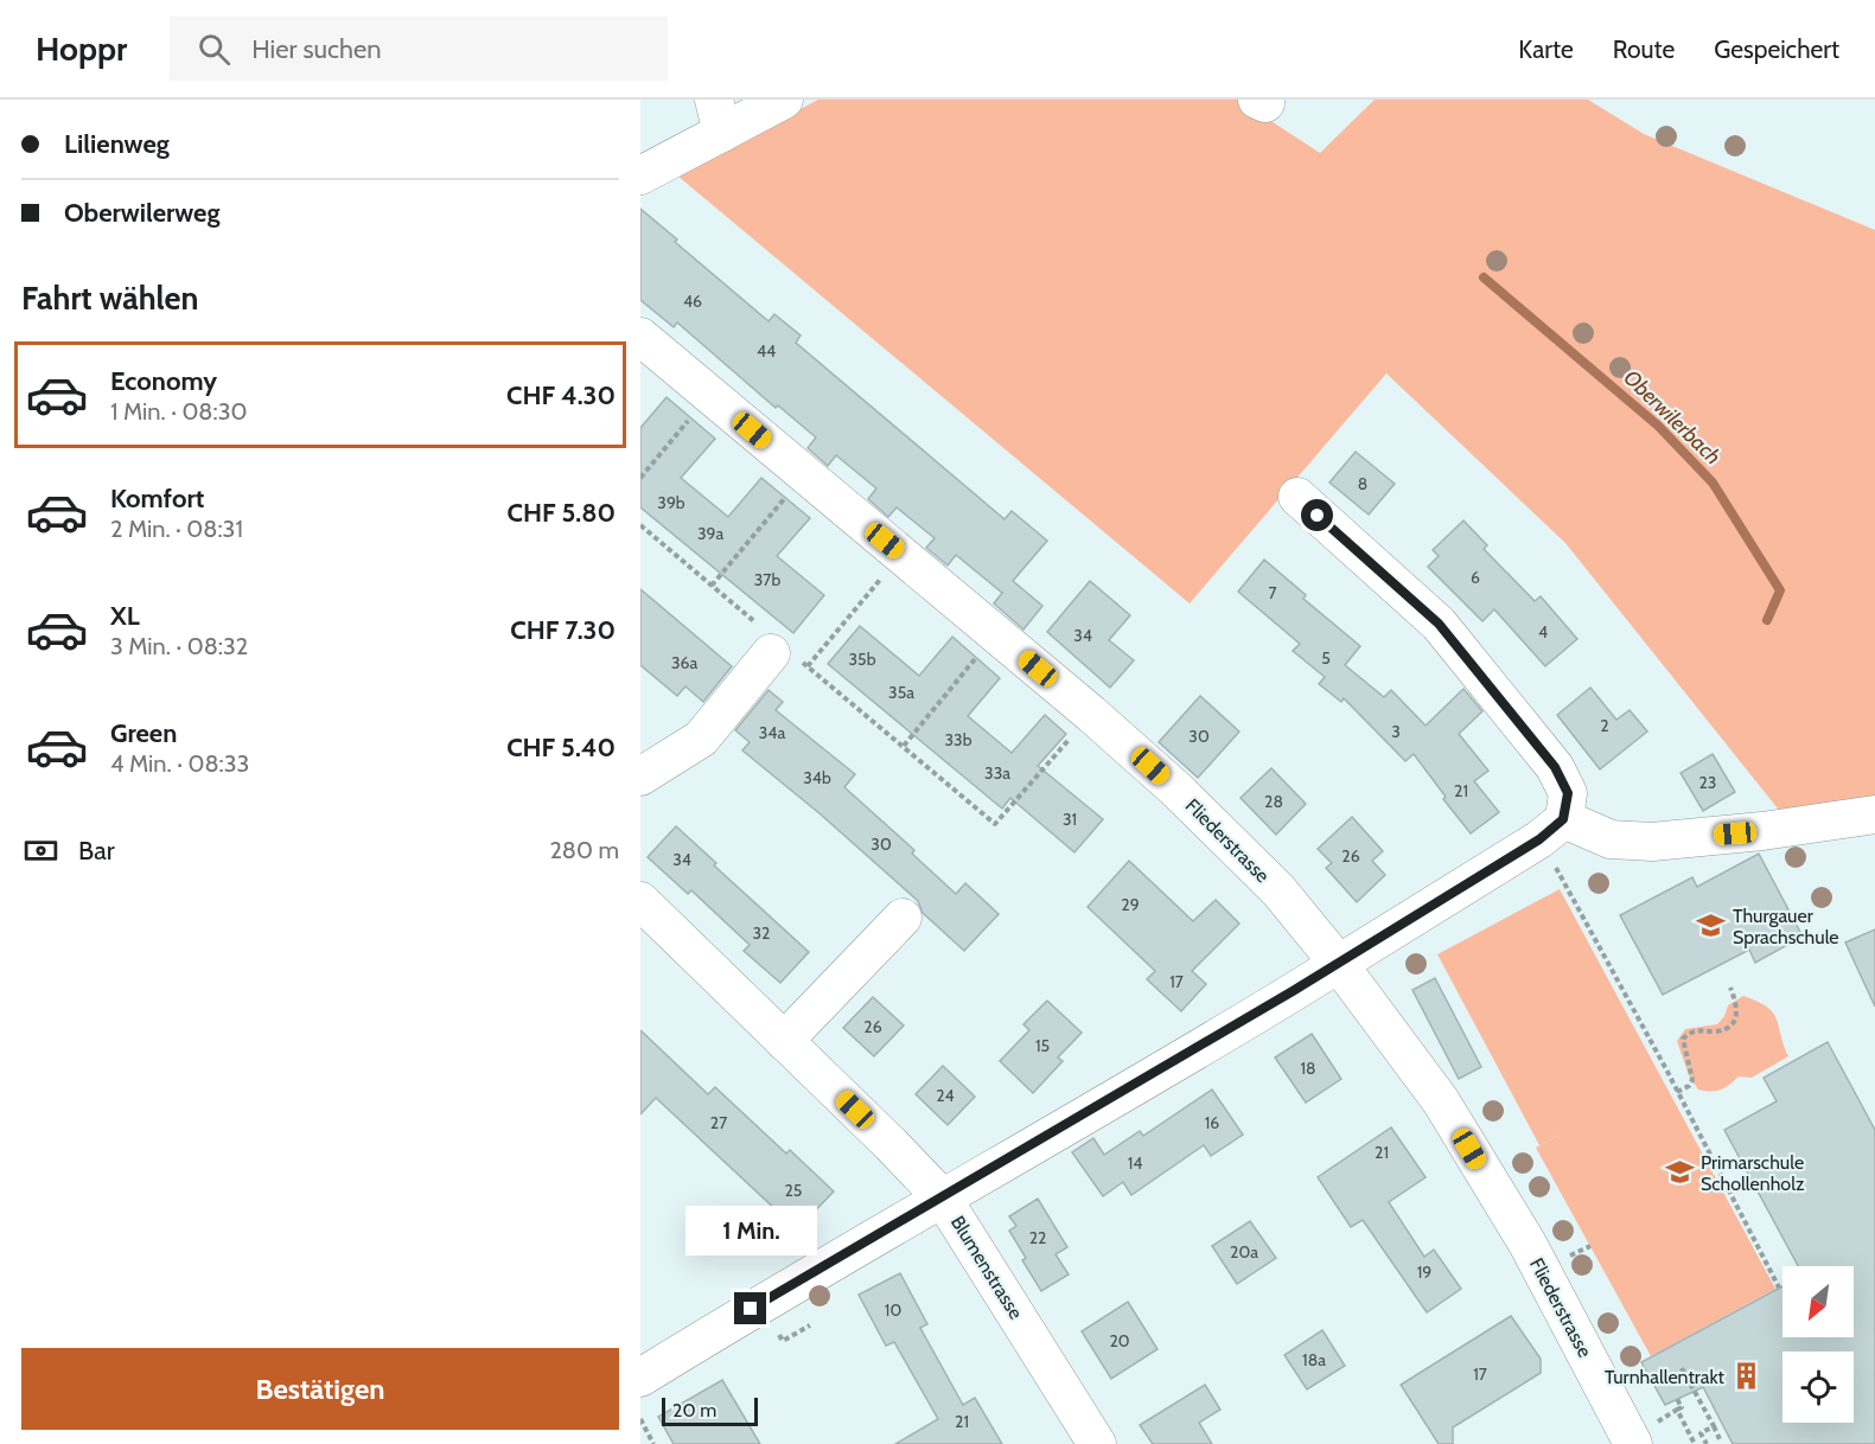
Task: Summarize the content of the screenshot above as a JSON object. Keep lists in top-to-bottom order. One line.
{"streets":{"street":["Fliederstrasse","Blumenstrasse"]},"water":["Oberwilerbach"],"places":{"school or university":["Thurgauer Sprachschule","Primarschule Schollenholz"],"building":["Turnhallentrakt"]},"house_numbers":["46","44","8","39b","39a","6","37b","7","4","34","5","35b","36a","35a","2","3","34a","30","33b","33a","34b","23","21","28","31","30","26","34","29","32","17","26","15","18","24","27","16","21","14","25","22","20a","19","10","20","18a","17","21"],"scale_bar":"20 m","north":"bottom left","page":{"header":"Hoppr","search":"Hier suchen","nav":["Karte","Route","Gespeichert"],"banner":["Lilienweg","Oberwilerweg"],"heading":"Fahrt wählen","list":[{"name":"Economy","note":"1 Min. · 08:30","value":"CHF 4.30"},{"name":"Komfort","note":"2 Min. · 08:31","value":"CHF 5.80"},{"name":"XL","note":"3 Min. · 08:32","value":"CHF 7.30"},{"name":"Green","note":"4 Min. · 08:33","value":"CHF 5.40"}],"pay":["Bar","280 m"],"bubble":"1 Min.","buttons":"Bestätigen","scale":"20 m"}}
